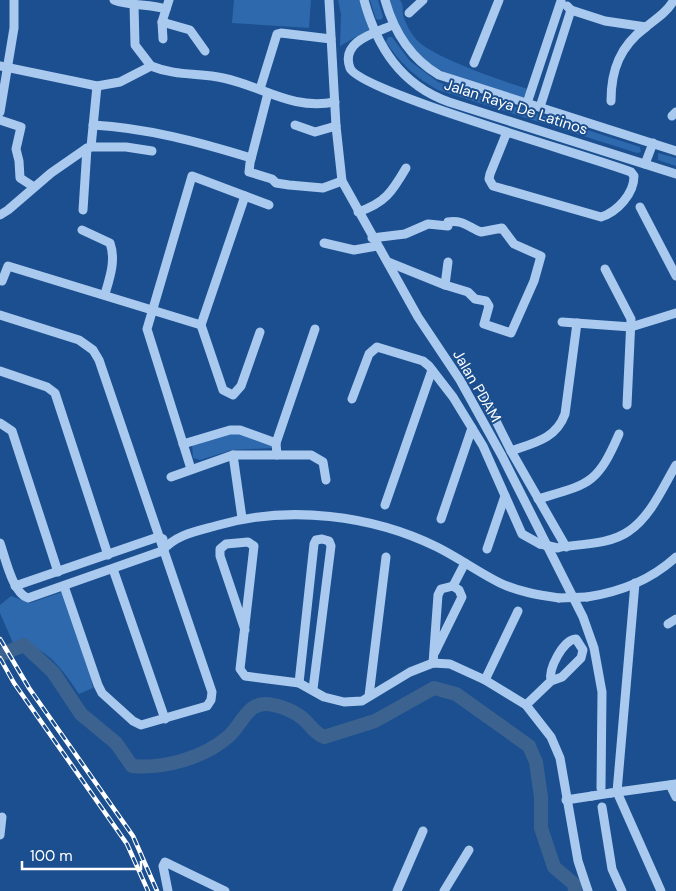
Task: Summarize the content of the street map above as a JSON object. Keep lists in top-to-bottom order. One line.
{"streets":{"street":["Jalan Raya De Latinos","Jalan PDAM"]},"scale_bar":"100 m"}
